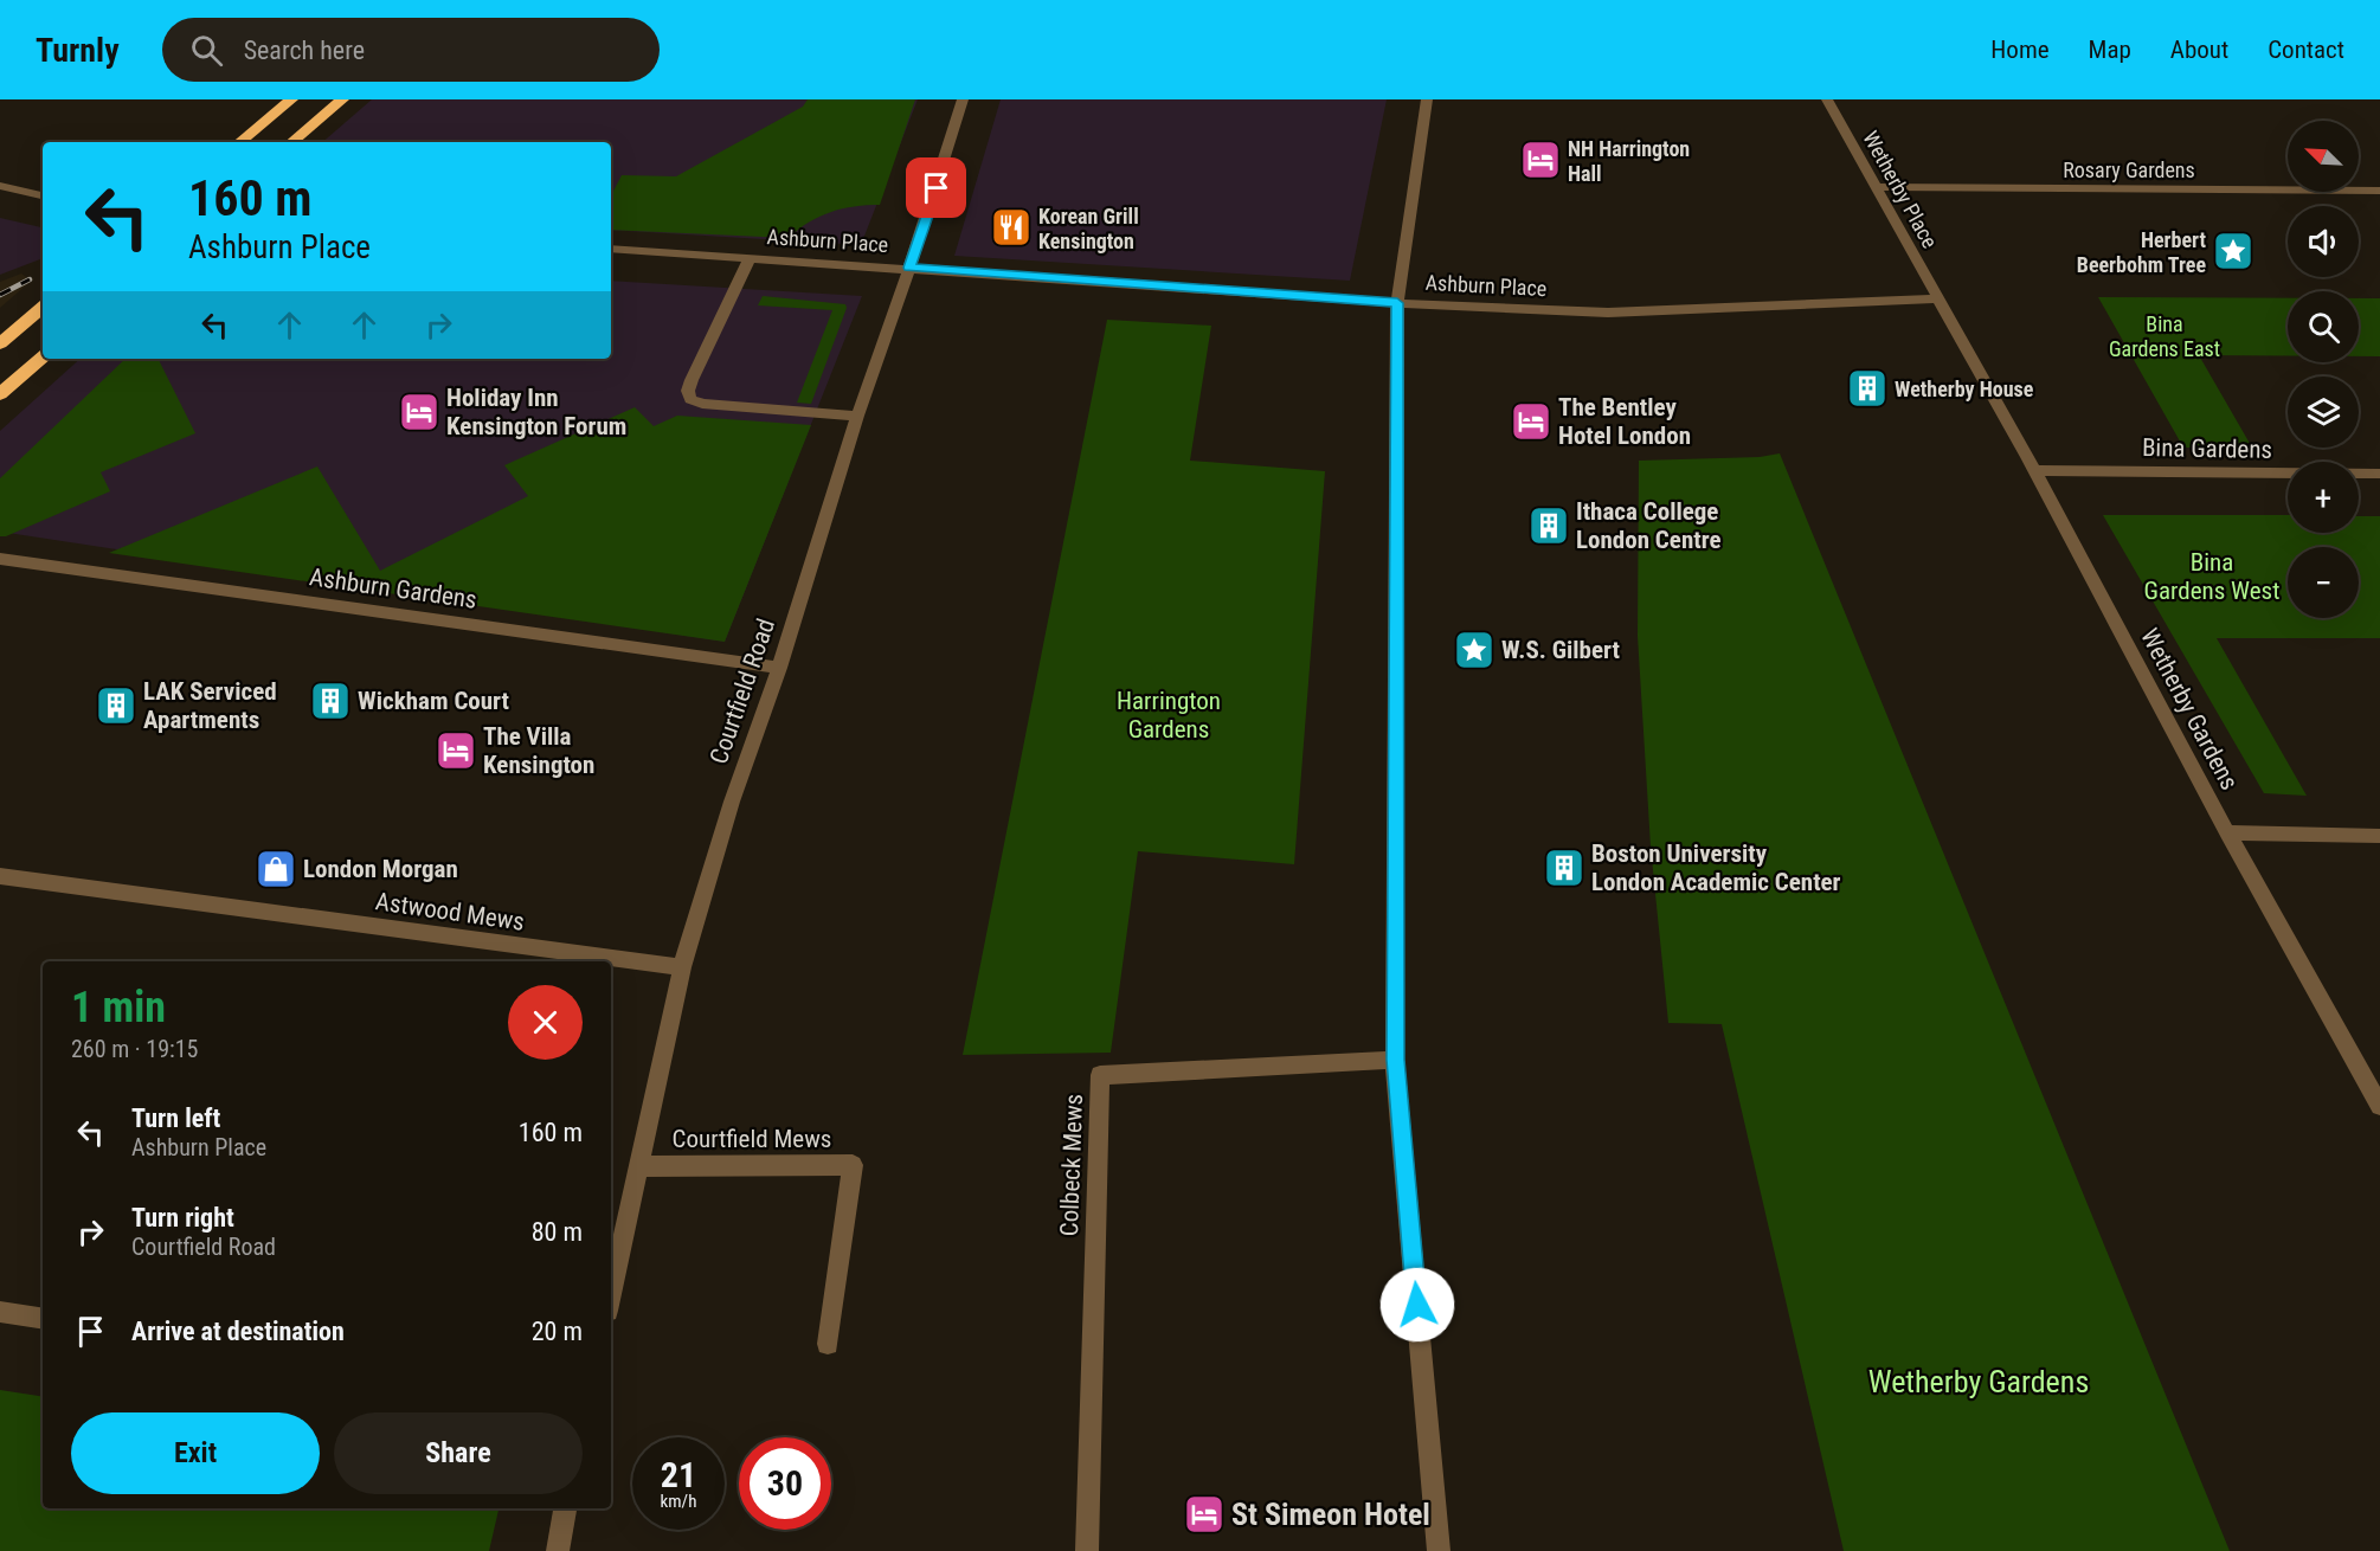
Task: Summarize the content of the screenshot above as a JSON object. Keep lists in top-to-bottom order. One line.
{"streets":{"street":["Rosary Gardens","Wetherby Place","Ashburn Place","Bina Gardens","Ashburn Gardens","Courtfield Road","Wetherby Gardens","Astwood Mews","Courtfield Mews","Colbeck Mews"]},"crossings":[["Rosary Gardens","Wetherby Place"],["Wetherby Place","Ashburn Place"],["Wetherby Place","Wetherby Gardens"],["Ashburn Place","Courtfield Road"],["Ashburn Place","Wetherby Gardens"],["Bina Gardens","Wetherby Gardens"],["Ashburn Gardens","Courtfield Road"],["Courtfield Road","Astwood Mews"],["Courtfield Road","Courtfield Mews"]],"parks":["Bina Gardens East","Bina Gardens West","Harrington Gardens","Wetherby Gardens"],"places":{"hotel":["NH Harrington Hall","Holiday Inn Kensington Forum","The Bentley Hotel London","The Villa Kensington","St Simeon Hotel"],"restaurant":["Korean Grill Kensington"],"place":["Herbert Beerbohm Tree","W.S. Gilbert"],"building":["Wetherby House","Ithaca College London Centre","Wickham Court","LAK Serviced Apartments","Boston University London Academic Center"],"shop":["London Morgan"]},"north":"top left","page":{"header":"Turnly","search":"Search here","nav":["Home","Map","About","Contact"],"map_buttons":["+","−"],"turn":["160 m","Ashburn Place"],"heading":["1 min","260 m · 19:15"],"list":[{"name":"Turn left","note":"Ashburn Place","value":"160 m"},{"name":"Turn right","note":"Courtfield Road","value":"80 m"},{"name":"Arrive at destination","value":"20 m"}],"buttons":["Exit","Share"],"speed":"21 km/h","limit":"30"}}
